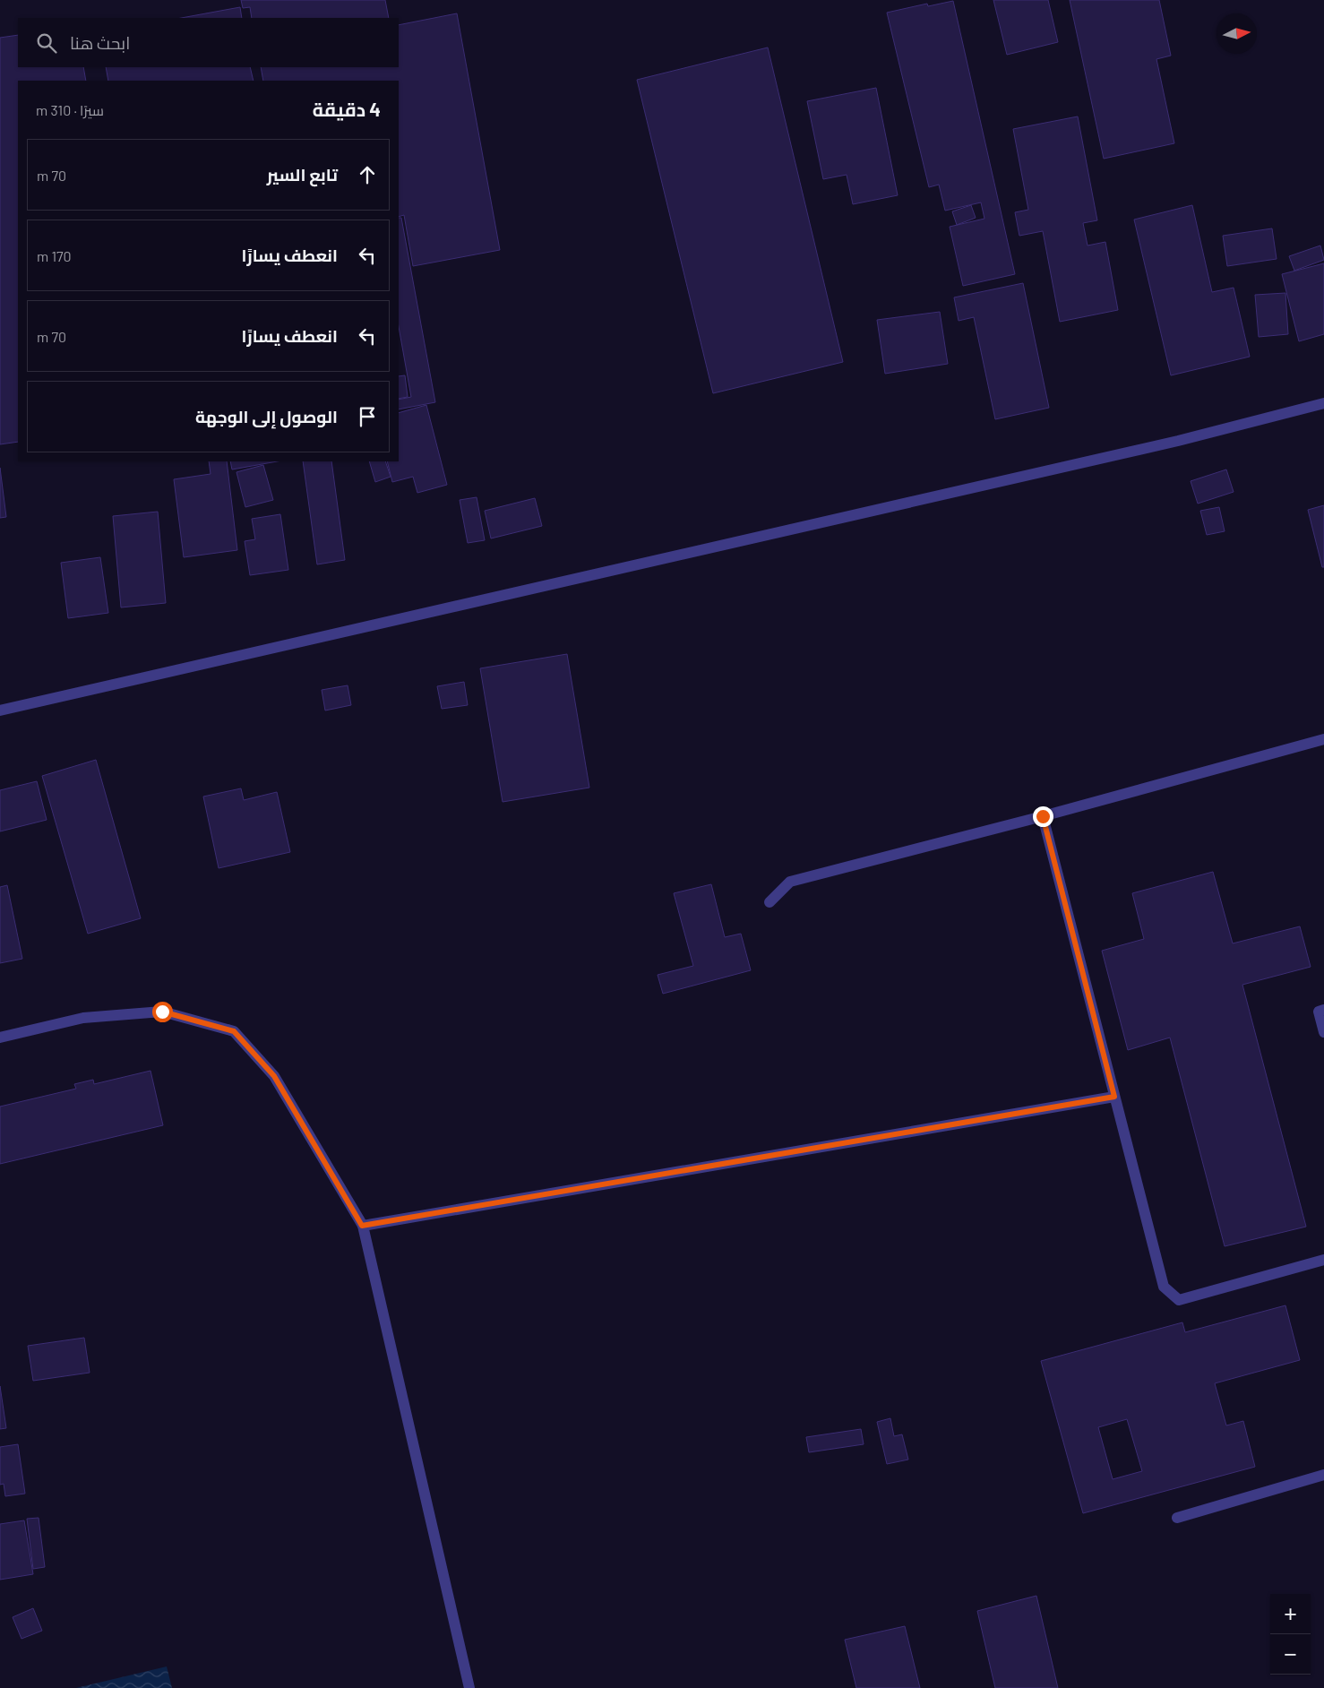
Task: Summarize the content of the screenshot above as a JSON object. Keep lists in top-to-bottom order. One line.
{"north":"right","page":{"search":"ابحث هنا","heading":["4 دقيقة","سيرًا · 310 m"],"list":[["تابع السير","70 m"],["انعطف يسارًا","170 m"],["انعطف يسارًا","70 m"],"الوصول إلى الوجهة"],"map_buttons":["+","−"]}}
